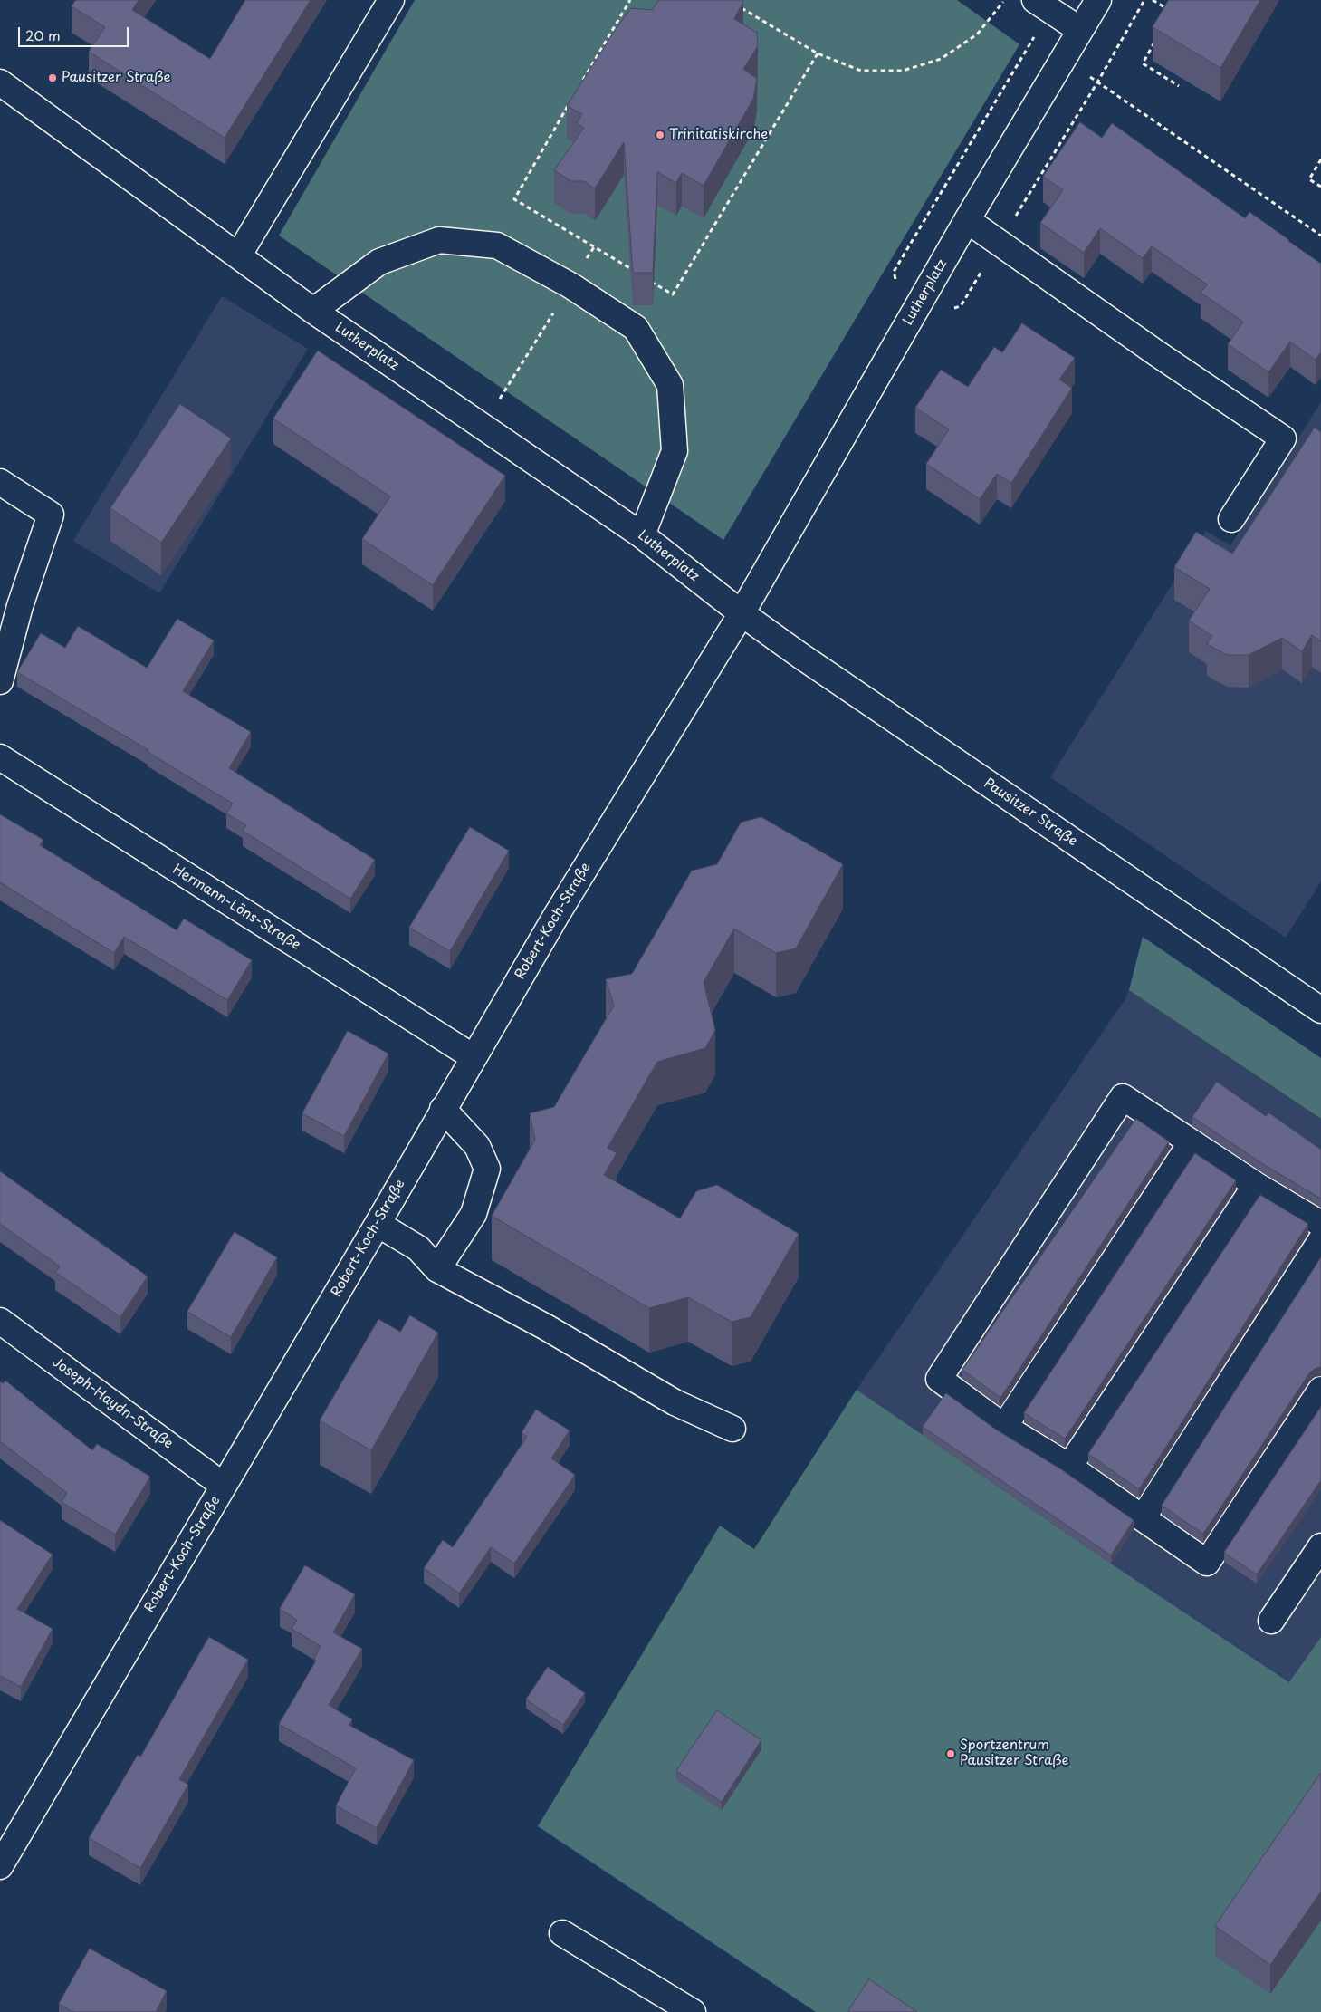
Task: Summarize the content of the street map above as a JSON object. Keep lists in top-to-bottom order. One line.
{"streets":{"street":["Lutherplatz","Pausitzer Straße","Hermann-Löns-Straße","Robert-Koch-Straße","Joseph-Haydn-Straße"]},"crossings":[["Lutherplatz","Pausitzer Straße"],["Lutherplatz","Robert-Koch-Straße"],["Pausitzer Straße","Robert-Koch-Straße"],["Hermann-Löns-Straße","Robert-Koch-Straße"],["Robert-Koch-Straße","Joseph-Haydn-Straße"]],"places":["Pausitzer Straße","Trinitatiskirche","Sportzentrum Pausitzer Straße"],"scale_bar":"20 m"}
